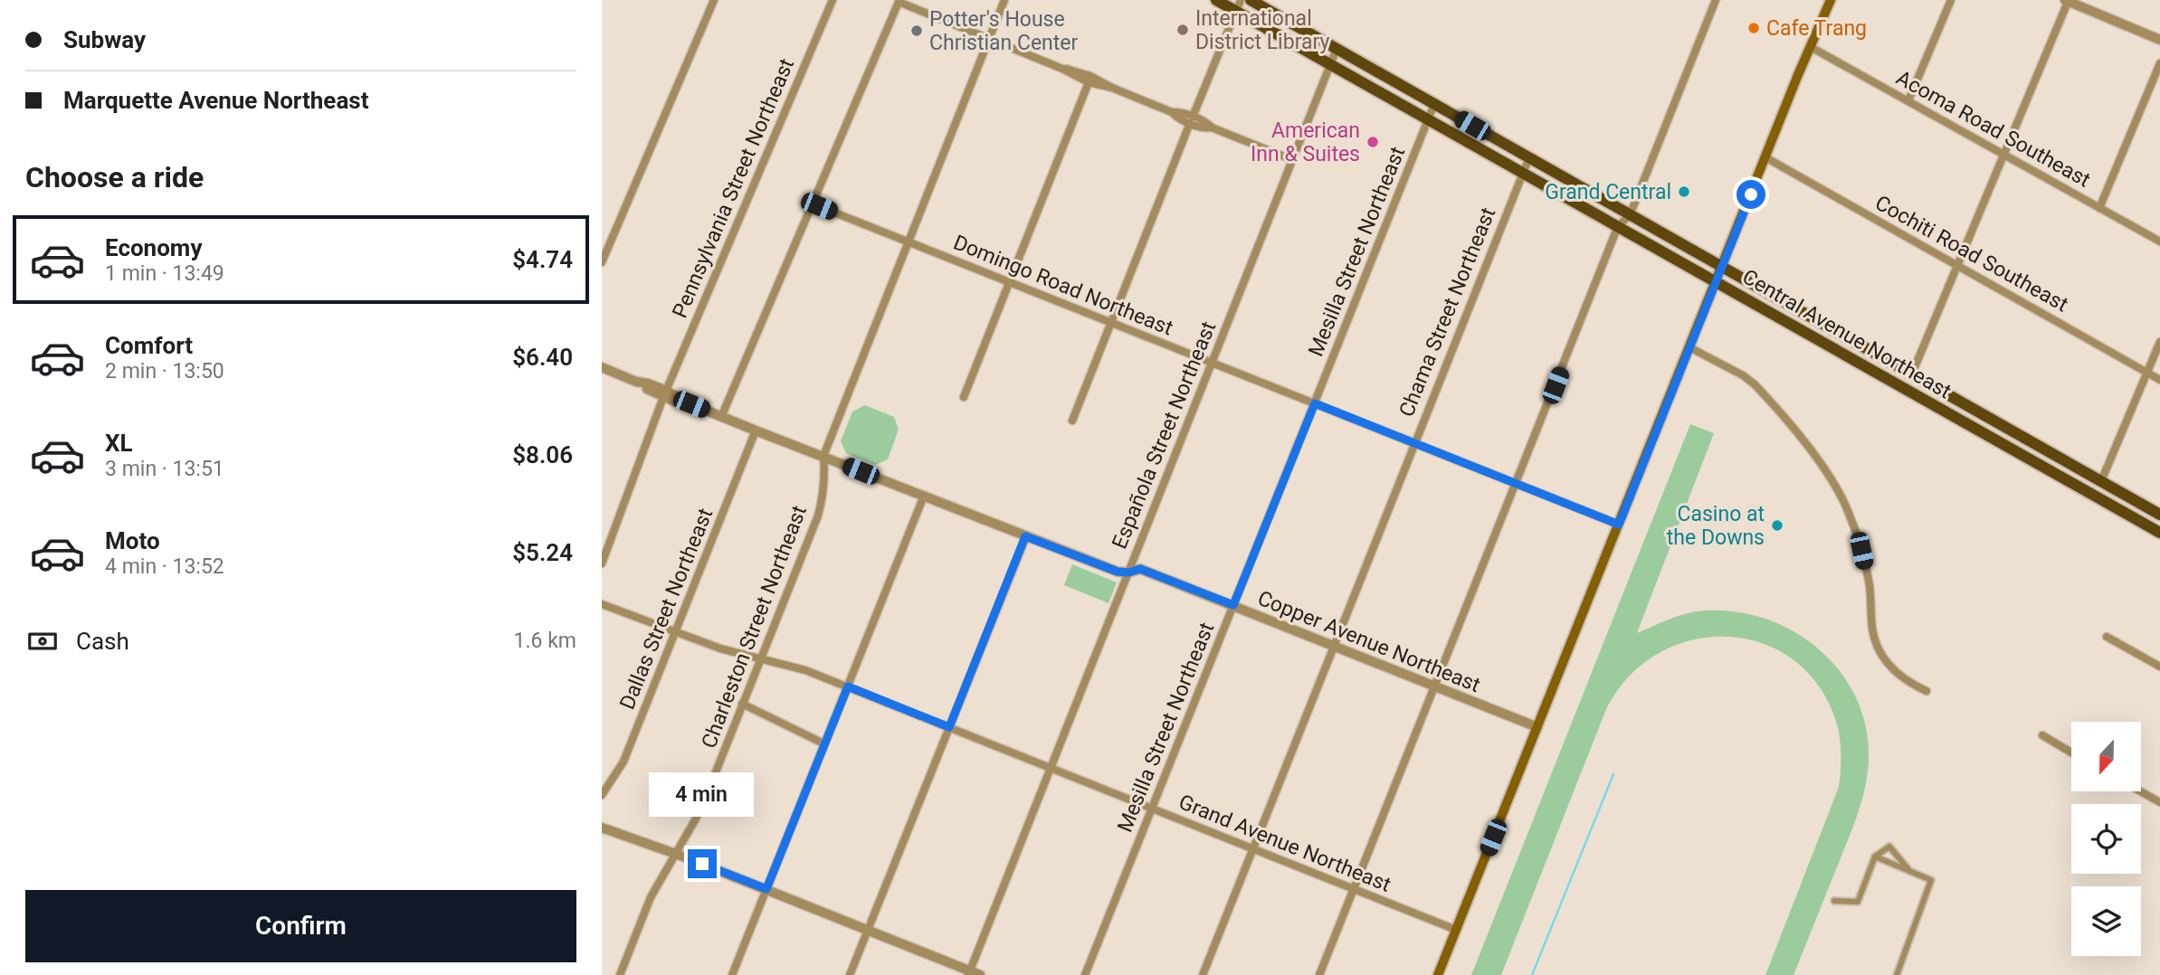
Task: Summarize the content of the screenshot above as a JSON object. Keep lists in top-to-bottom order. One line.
{"streets":{"main road":["Central Avenue Northeast"],"street":["Acoma Road Southeast","Pennsylvania Street Northeast","Mesilla Street Northeast","Cochiti Road Southeast","Domingo Road Northeast","Chama Street Northeast","Española Street Northeast","Dallas Street Northeast","Charleston Street Northeast","Copper Avenue Northeast","Grand Avenue Northeast"]},"crossings":[["Pennsylvania Street Northeast","Copper Avenue Northeast"],["Mesilla Street Northeast","Domingo Road Northeast"],["Mesilla Street Northeast","Central Avenue Northeast"],["Mesilla Street Northeast","Copper Avenue Northeast"],["Mesilla Street Northeast","Grand Avenue Northeast"],["Domingo Road Northeast","Chama Street Northeast"],["Domingo Road Northeast","Española Street Northeast"],["Domingo Road Northeast","Charleston Street Northeast"],["Chama Street Northeast","Central Avenue Northeast"],["Chama Street Northeast","Copper Avenue Northeast"],["Chama Street Northeast","Grand Avenue Northeast"],["Central Avenue Northeast","Española Street Northeast"],["Española Street Northeast","Copper Avenue Northeast"],["Española Street Northeast","Grand Avenue Northeast"],["Dallas Street Northeast","Copper Avenue Northeast"],["Dallas Street Northeast","Grand Avenue Northeast"],["Charleston Street Northeast","Copper Avenue Northeast"],["Charleston Street Northeast","Grand Avenue Northeast"]],"places":["Cafe Trang","International District Library","Potter's House Christian Center","American Inn & Suites","Grand Central","Casino at the Downs"],"north":"bottom","page":{"banner":["Subway","Marquette Avenue Northeast"],"heading":"Choose a ride","list":[{"name":"Economy","note":"1 min · 13:49","value":"$4.74"},{"name":"Comfort","note":"2 min · 13:50","value":"$6.40"},{"name":"XL","note":"3 min · 13:51","value":"$8.06"},{"name":"Moto","note":"4 min · 13:52","value":"$5.24"}],"pay":["Cash","1.6 km"],"bubble":"4 min","buttons":"Confirm"}}
